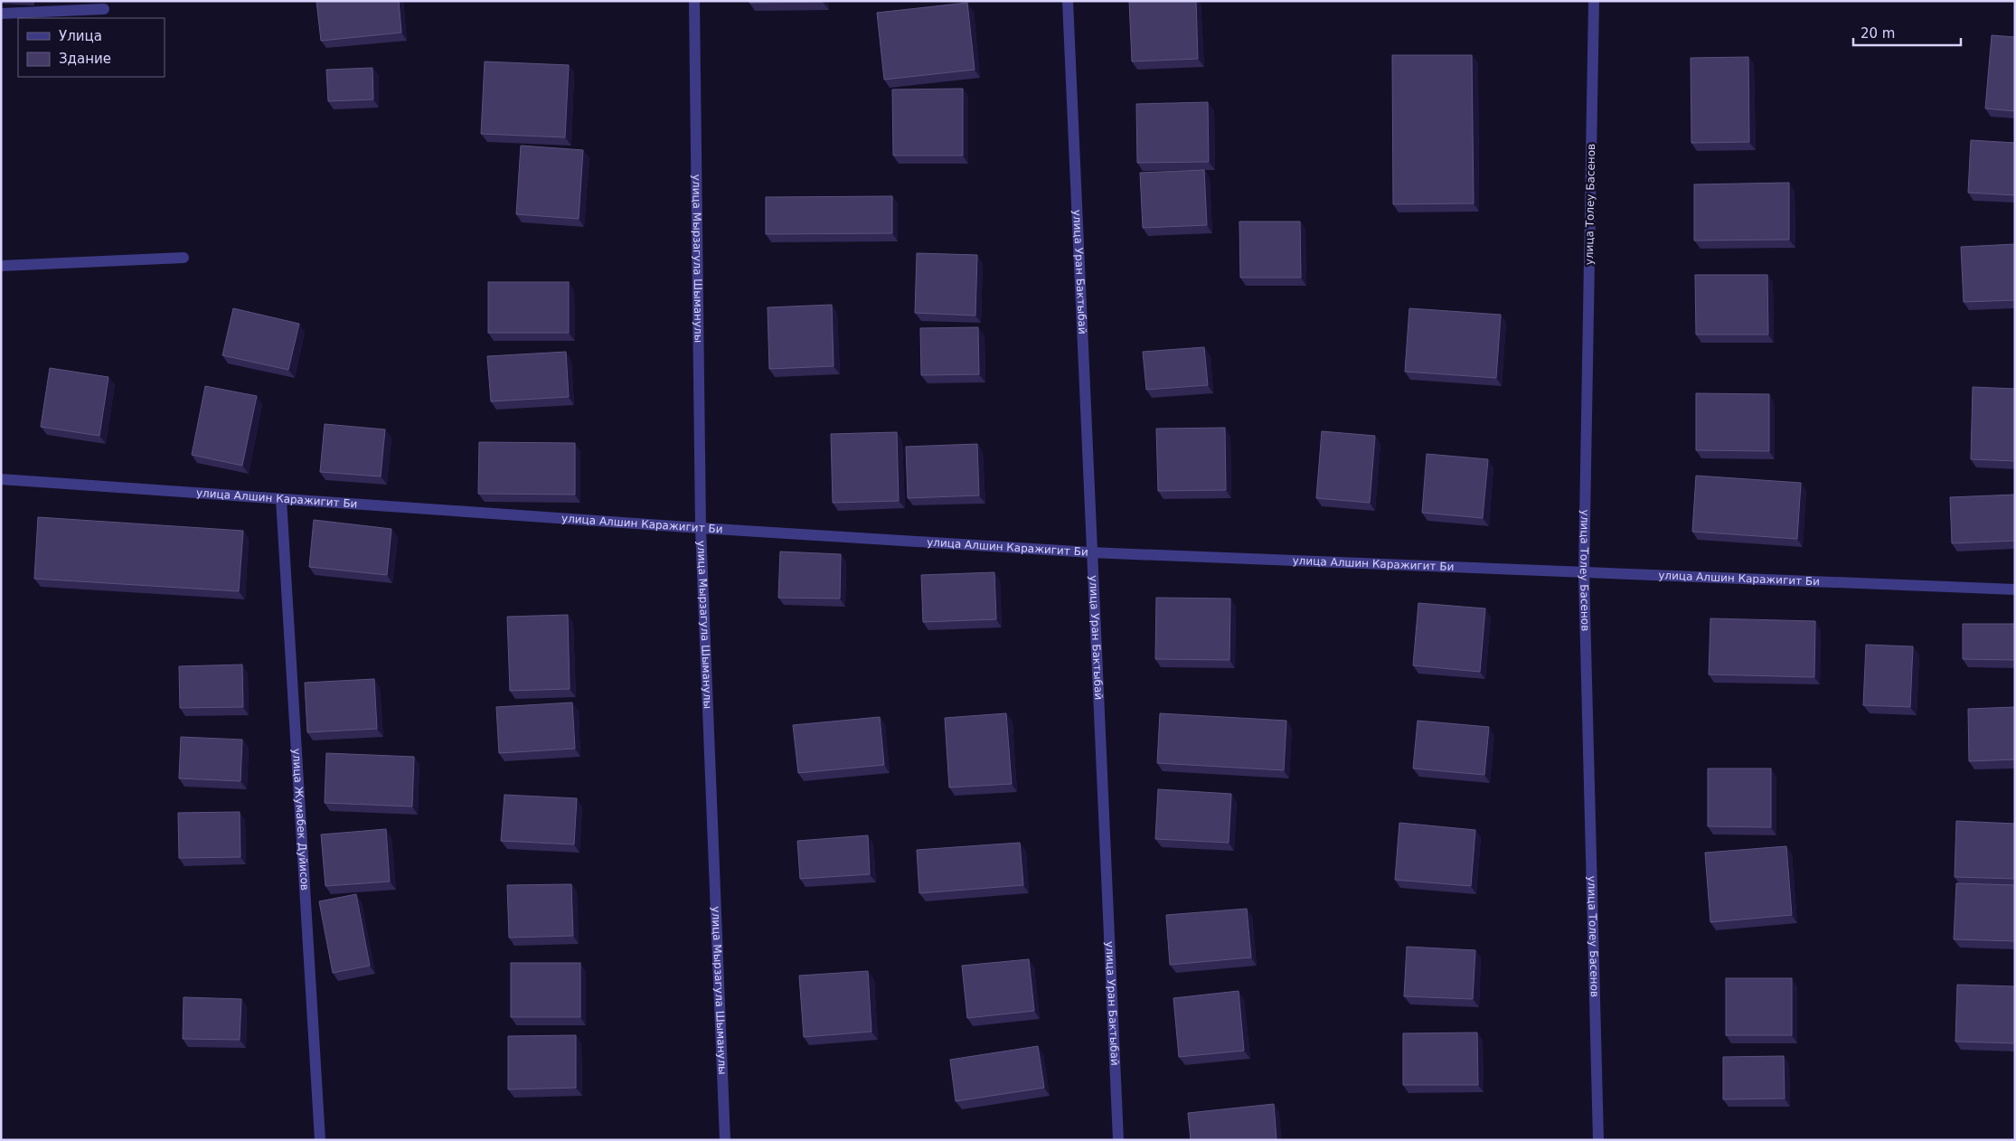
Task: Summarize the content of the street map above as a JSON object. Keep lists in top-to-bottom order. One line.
{"streets":{"street":["улица Толеу Басенов","улица Мырзагула Шыманулы","улица Уран Бактыбай","улица Алшин Каражигит Би","улица Жумабек Дуйисов"]},"crossings":[["улица Толеу Басенов","улица Алшин Каражигит Би"],["улица Мырзагула Шыманулы","улица Алшин Каражигит Би"],["улица Уран Бактыбай","улица Алшин Каражигит Би"],["улица Алшин Каражигит Би","улица Жумабек Дуйисов"]],"legend":["Улица","Здание"],"scale_bar":"20 m"}
